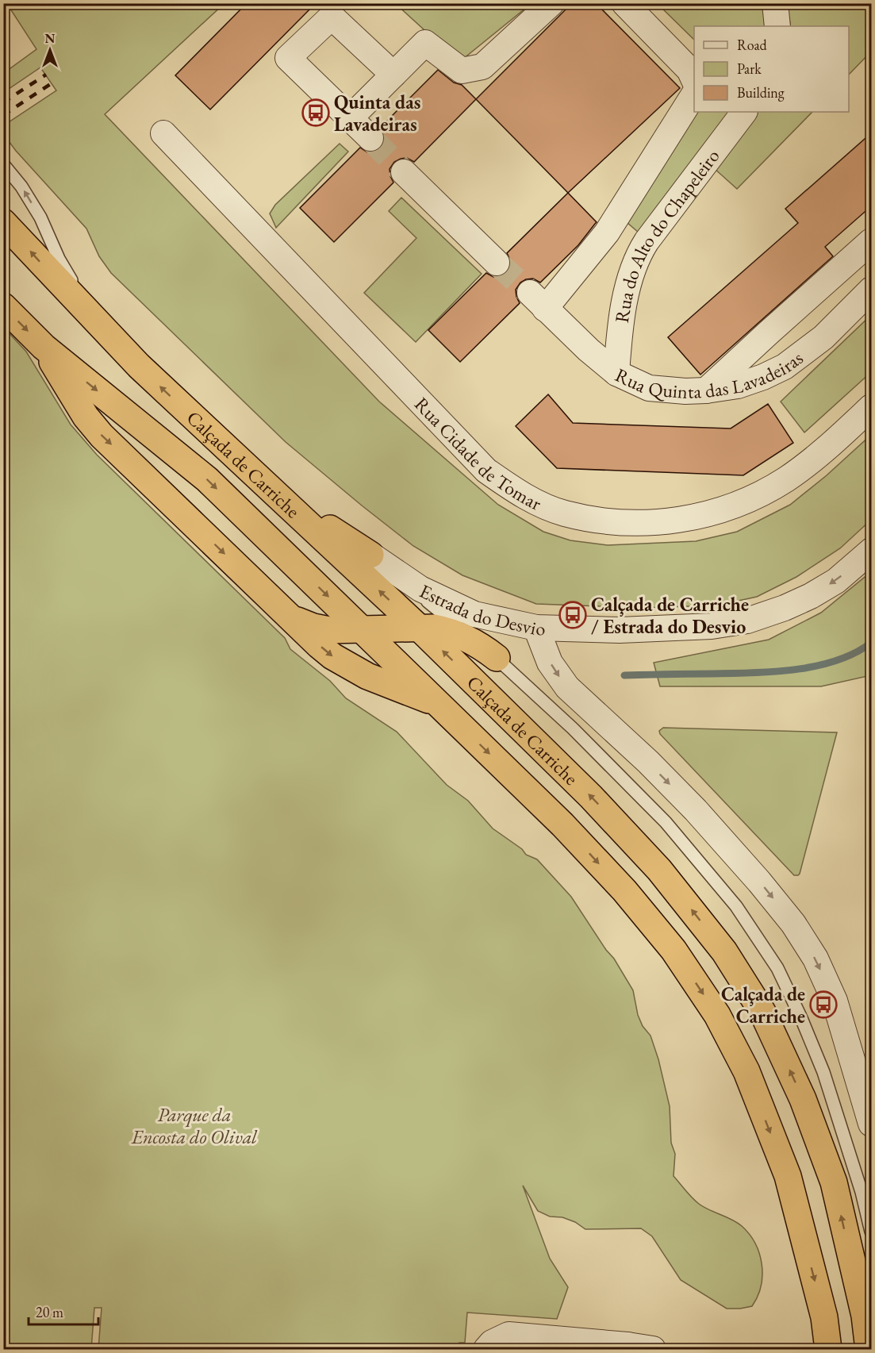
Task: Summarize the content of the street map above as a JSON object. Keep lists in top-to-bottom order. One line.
{"streets":{"highway":["Calçada de Carriche"],"street":["Rua do Alto do Chapeleiro","Rua Quinta das Lavadeiras","Rua Cidade de Tomar","Estrada do Desvio"]},"crossings":[["Rua do Alto do Chapeleiro","Rua Quinta das Lavadeiras"]],"one_way":["Estrada do Desvio"],"parks":["Parque da Encosta do Olival"],"places":{"bus stop":["Quinta das Lavadeiras","Calçada de Carriche / Estrada do Desvio","Calçada de Carriche"]},"legend":["Road","Park","Building"],"scale_bar":"20 m","north":"top"}
